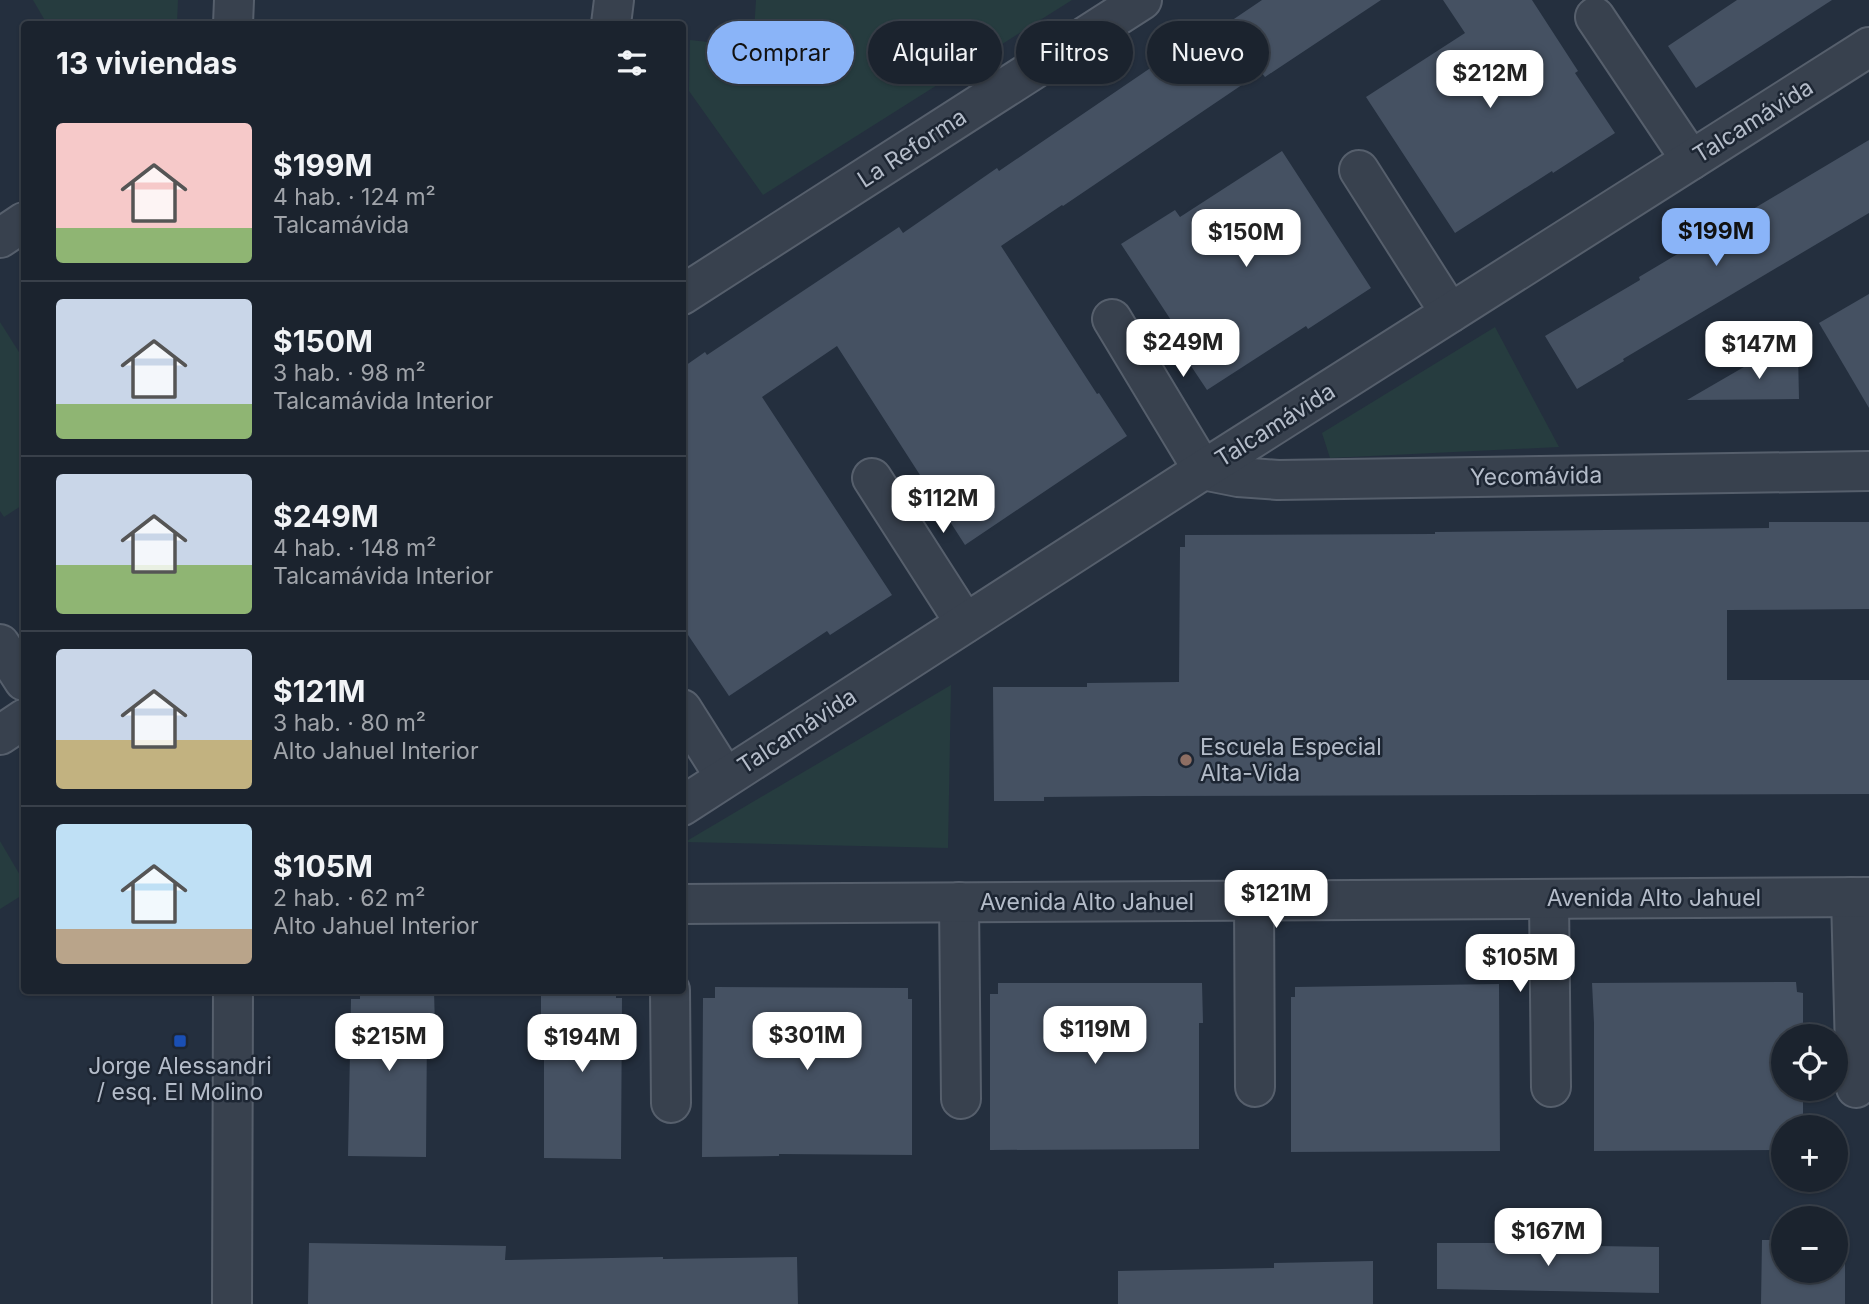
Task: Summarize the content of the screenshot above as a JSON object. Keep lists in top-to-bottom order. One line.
{"streets":{"street":["Talcamávida","La Reforma","Yecomávida","Avenida Alto Jahuel"]},"crossings":[["Talcamávida","Yecomávida"]],"places":{"other":["Escuela Especial Alta-Vida"],"transit":["Jorge Alessandri / esq. El Molino"]},"page":{"chip":["Comprar","Alquilar","Filtros","Nuevo"],"heading":"13 viviendas","price":["$212M","$199M","$150M","$249M","$147M","$112M","$121M","$105M","$119M","$301M","$215M","$194M","$167M"],"list":[{"name":"$199M","note":"4 hab. · 124 m² · Talcamávida"},{"name":"$150M","note":"3 hab. · 98 m² · Talcamávida Interior"},{"name":"$249M","note":"4 hab. · 148 m² · Talcamávida Interior"},{"name":"$121M","note":"3 hab. · 80 m² · Alto Jahuel Interior"},{"name":"$105M","note":"2 hab. · 62 m² · Alto Jahuel Interior"}],"map_buttons":["+","−"]}}
